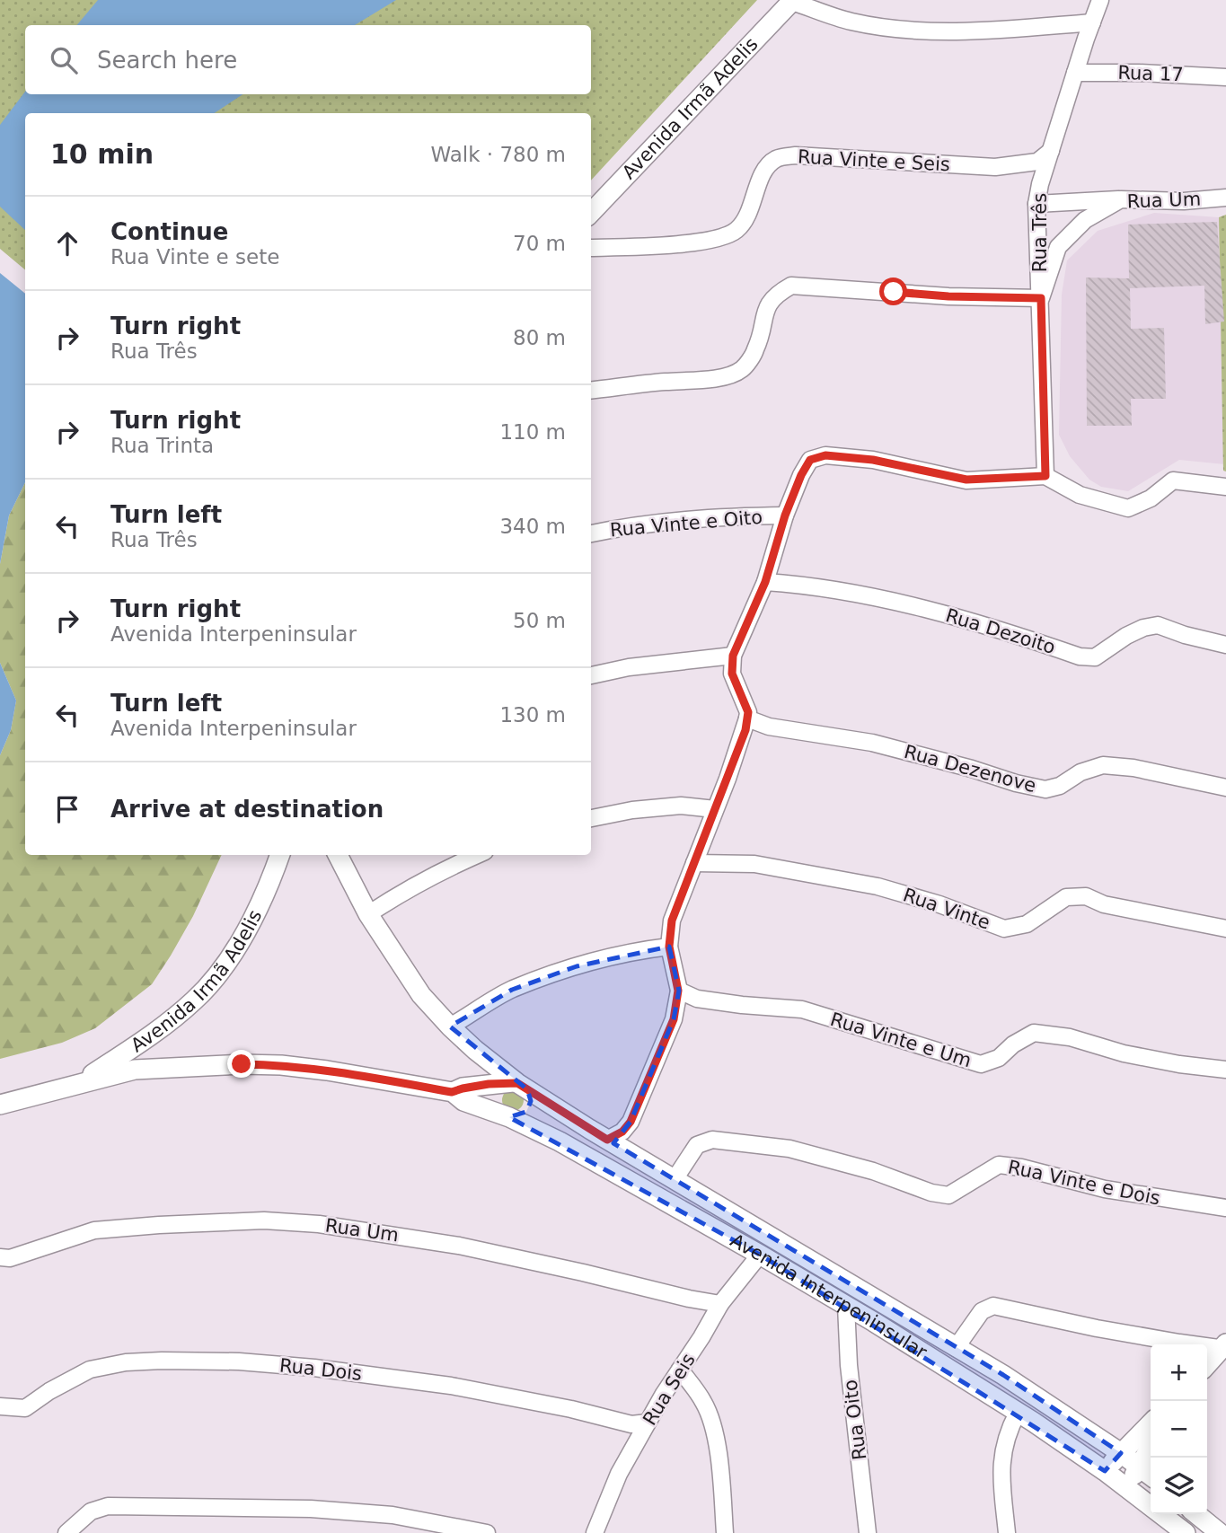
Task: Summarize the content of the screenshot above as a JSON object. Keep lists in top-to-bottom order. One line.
{"streets":{"street":["Rua 17","Avenida Irmã Adelis","Rua Vinte e Seis","Rua Um","Rua Três","Rua Vinte e Oito","Rua Dezoito","Rua Dezenove","Rua Vinte","Rua Vinte e Um","Rua Vinte e Dois","Avenida Interpeninsular","Rua Dois","Rua Seis","Rua Oito"]},"crossings":[["Rua 17","Rua Três"],["Avenida Irmã Adelis","Avenida Interpeninsular"],["Rua Vinte e Seis","Rua Três"],["Rua Um","Rua Três"],["Rua Um","Rua Seis"],["Rua Vinte e Dois","Avenida Interpeninsular"],["Avenida Interpeninsular","Rua Seis"],["Avenida Interpeninsular","Rua Oito"],["Rua Dois","Rua Seis"]],"page":{"search":"Search here","heading":["10 min","Walk · 780 m"],"list":[["Continue","Rua Vinte e sete","70 m"],["Turn right","Rua Três","80 m"],["Turn right","Rua Trinta","110 m"],["Turn left","Rua Três","340 m"],["Turn right","Avenida Interpeninsular","50 m"],["Turn left","Avenida Interpeninsular","130 m"],"Arrive at destination"],"map_buttons":["+","−"]}}
